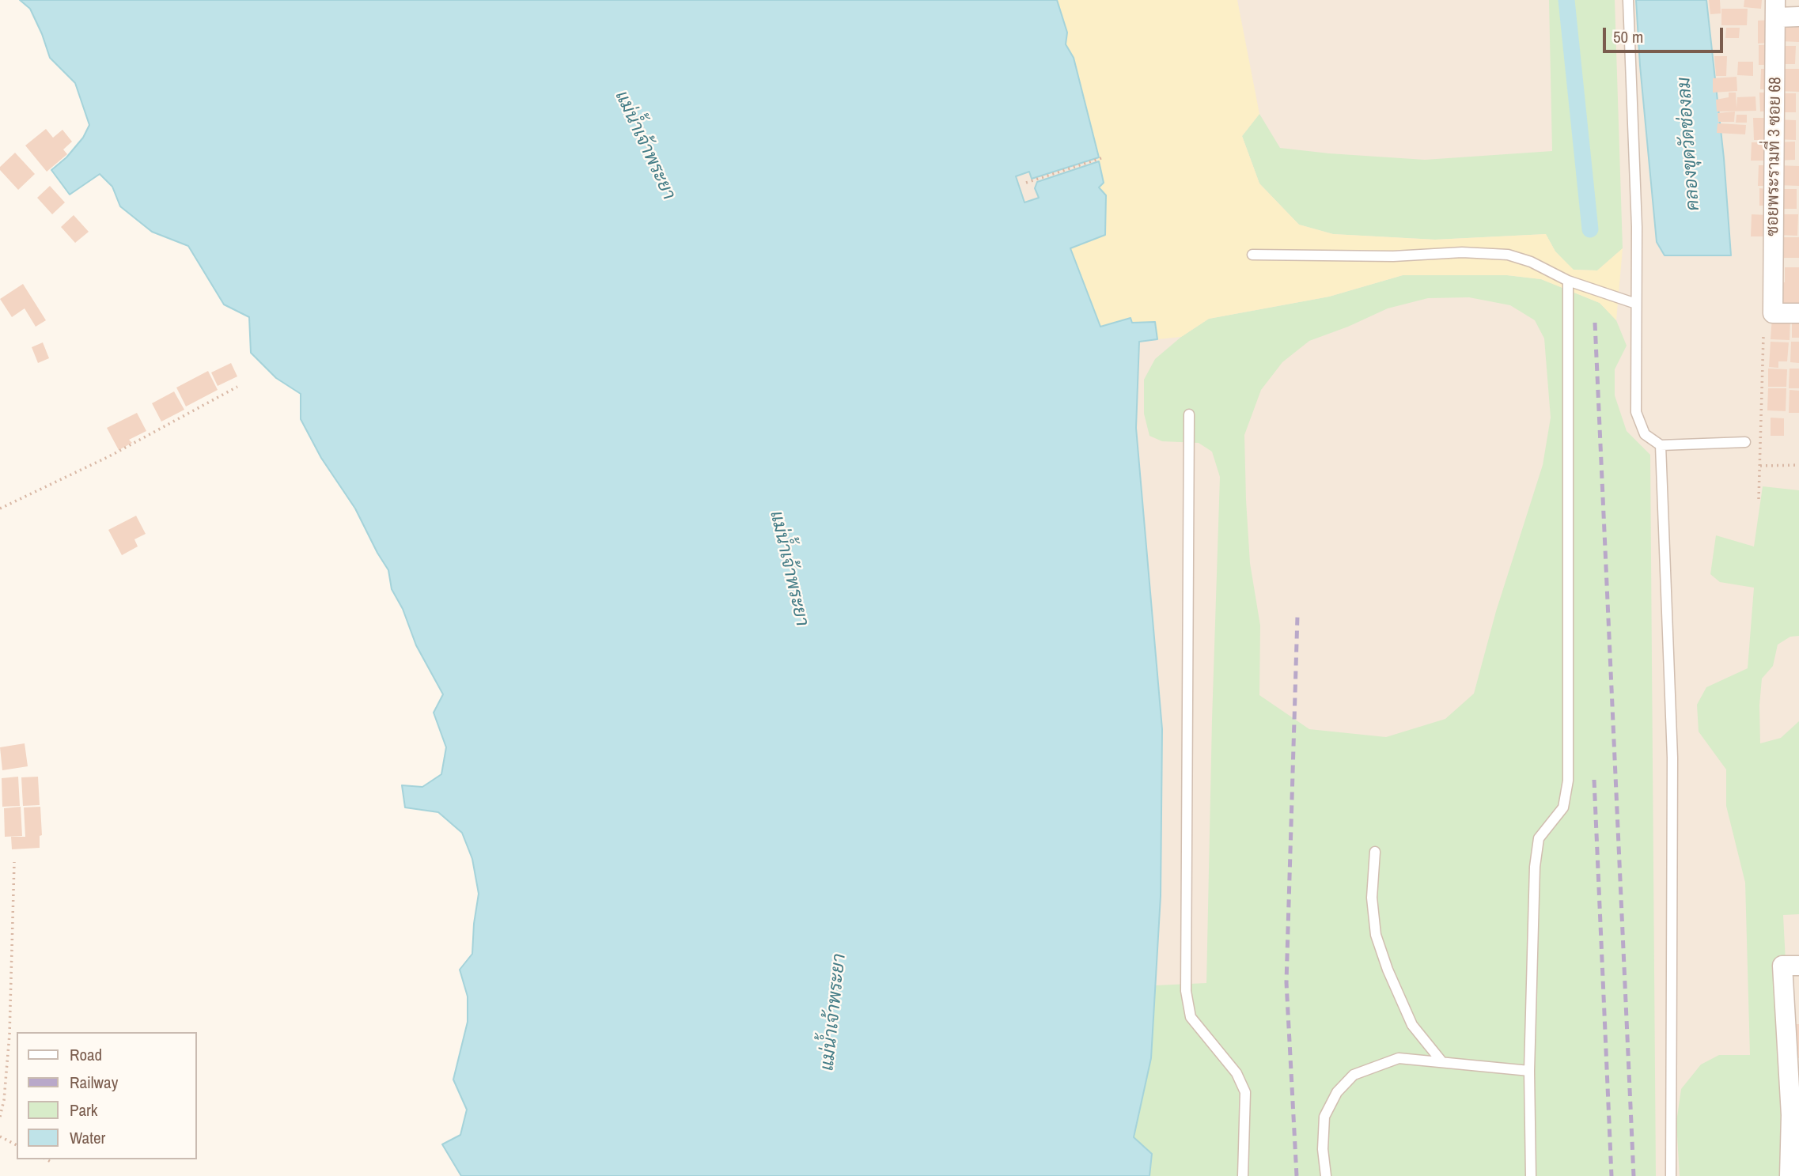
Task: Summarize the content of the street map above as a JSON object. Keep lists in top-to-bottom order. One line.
{"streets":{"street":["ซอยพระรามที่ 3 ซอย 68"]},"water":["คลองขุดวัดช่องลม","แม่น้ำเจ้าพระยา"],"legend":["Road","Railway","Park","Water"],"scale_bar":"50 m"}
